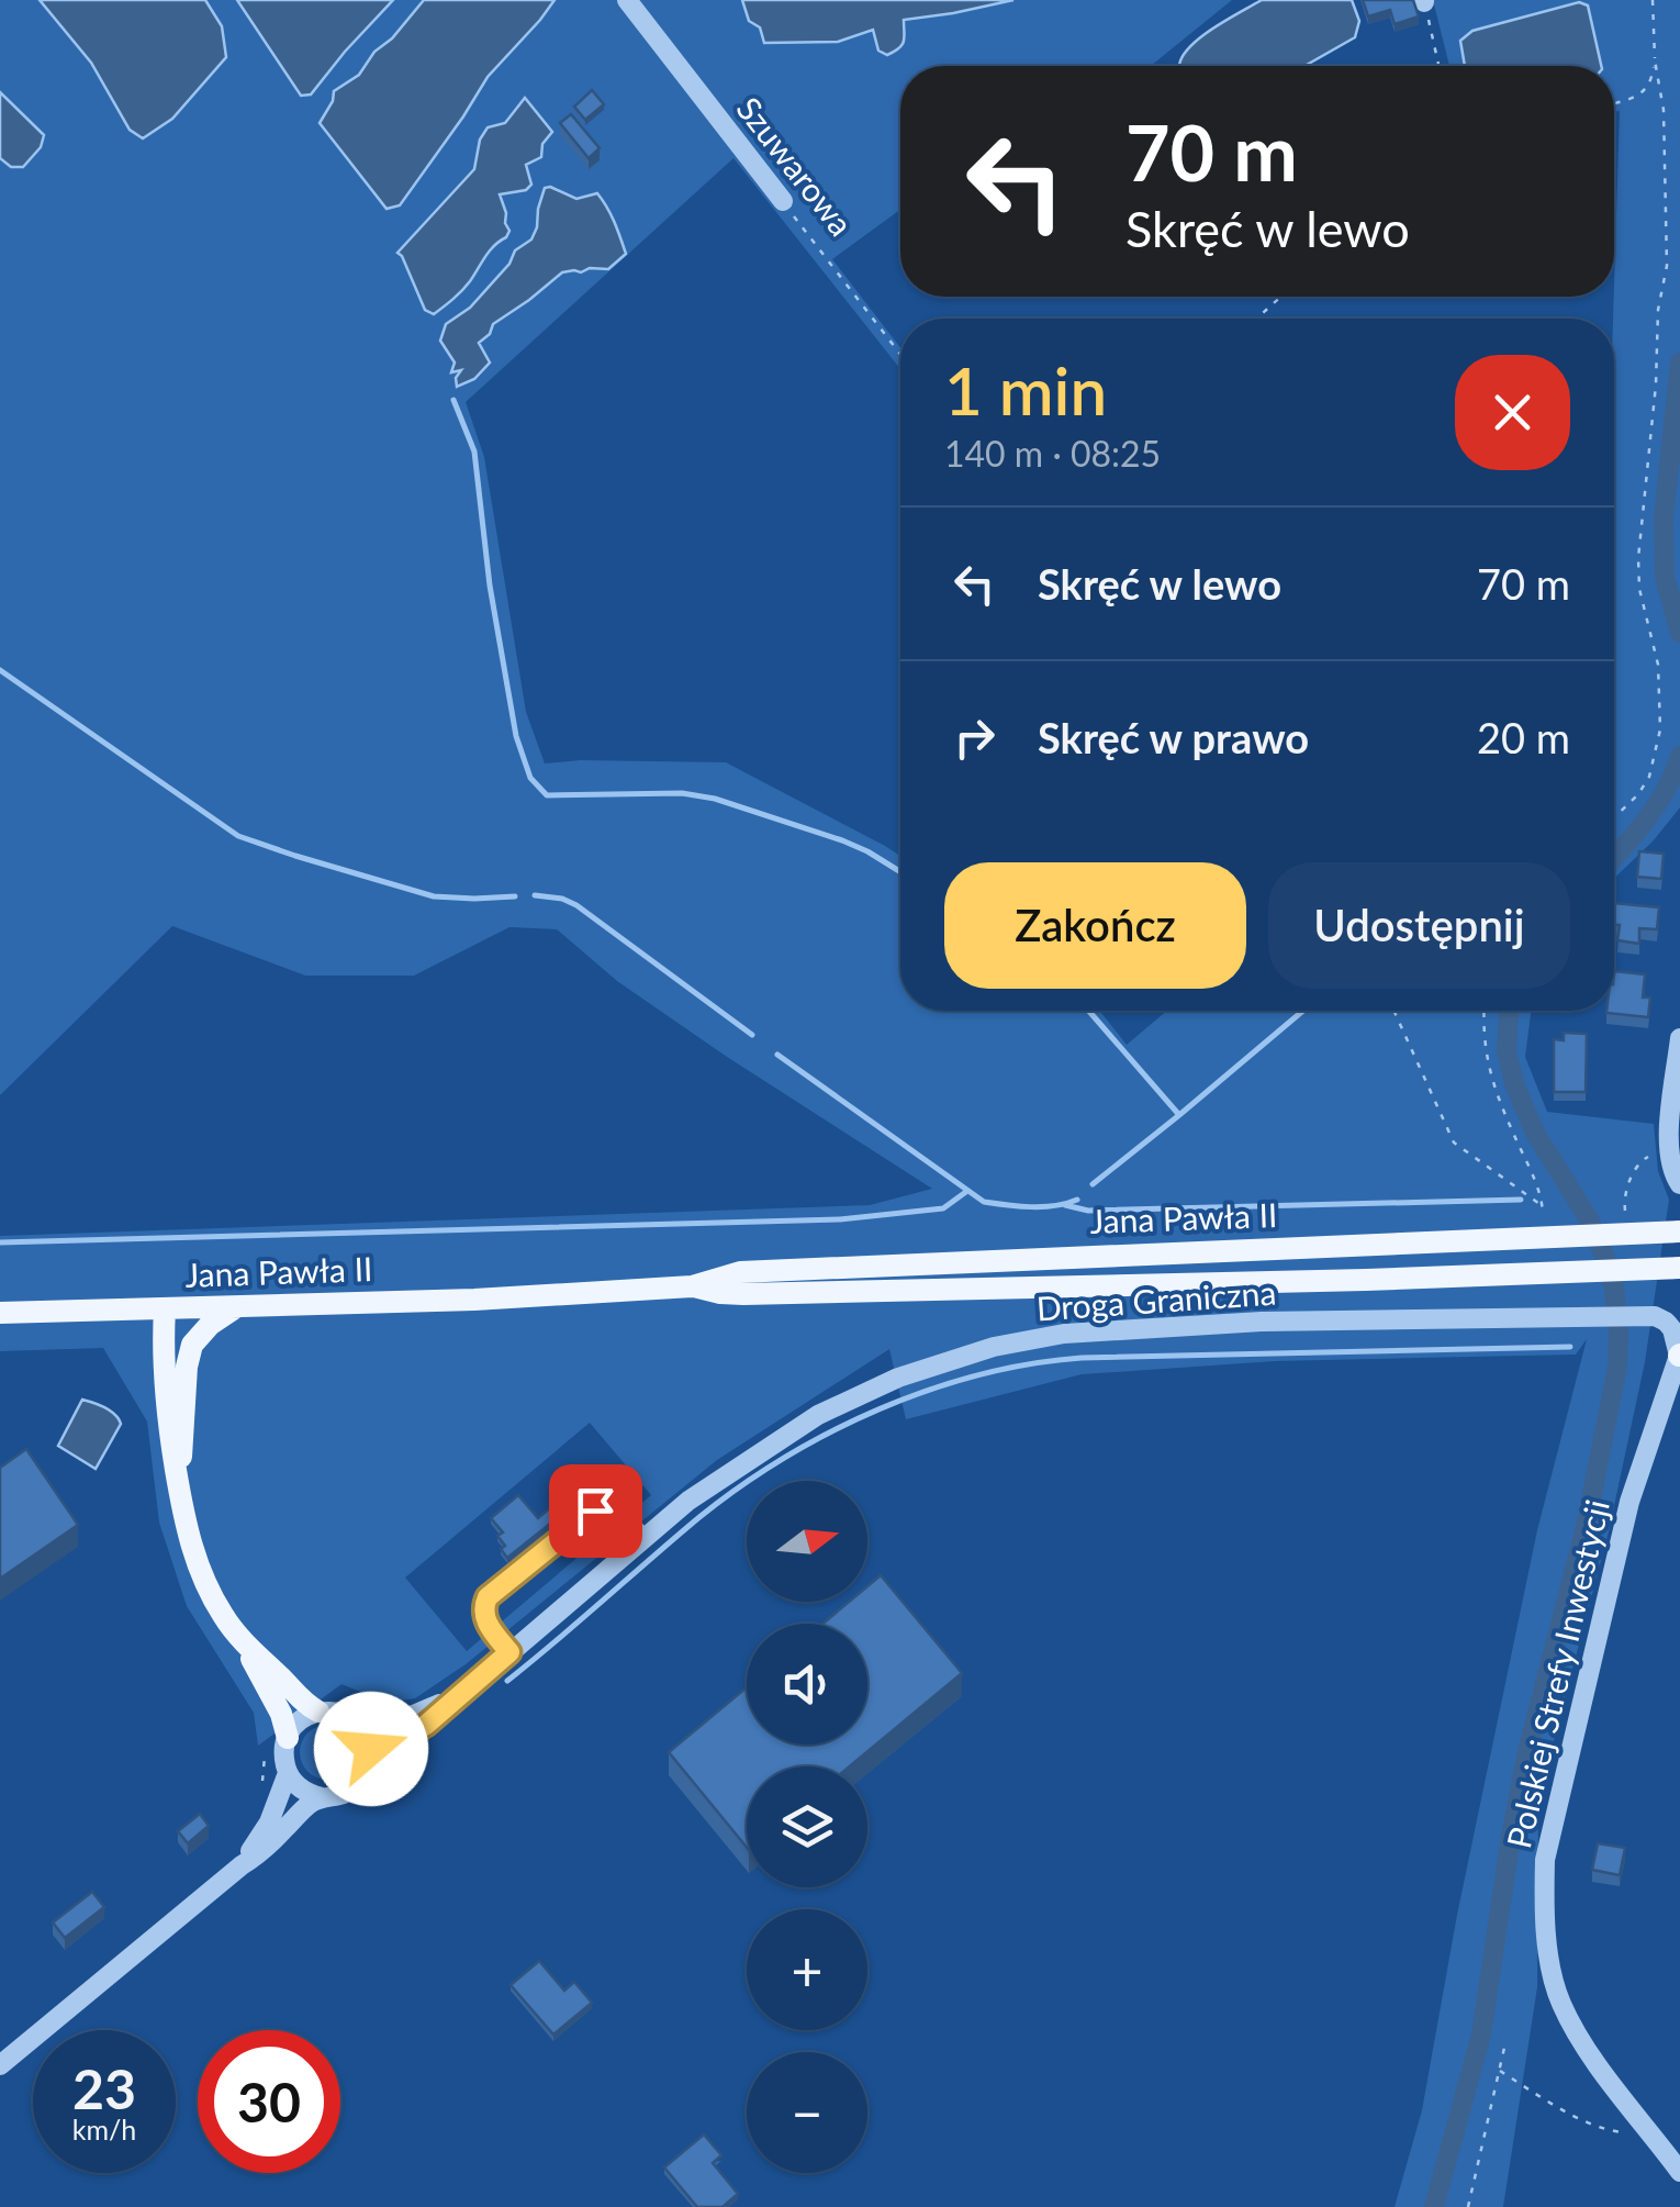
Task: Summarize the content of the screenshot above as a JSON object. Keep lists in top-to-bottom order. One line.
{"streets":{"main road":["Jana Pawła II"],"street":["Szuwarowa","Droga Graniczna","Polskiej Strefy Inwestycji"]},"crossings":[["Droga Graniczna","Polskiej Strefy Inwestycji"]],"north":"right","page":{"turn":["70 m","Skręć w lewo"],"heading":["1 min","140 m · 08:25"],"list":[{"name":"Skręć w lewo","value":"70 m"},{"name":"Skręć w prawo","value":"20 m"}],"buttons":["Zakończ","Udostępnij"],"map_buttons":["+","−"],"speed":"23 km/h","limit":"30"}}
